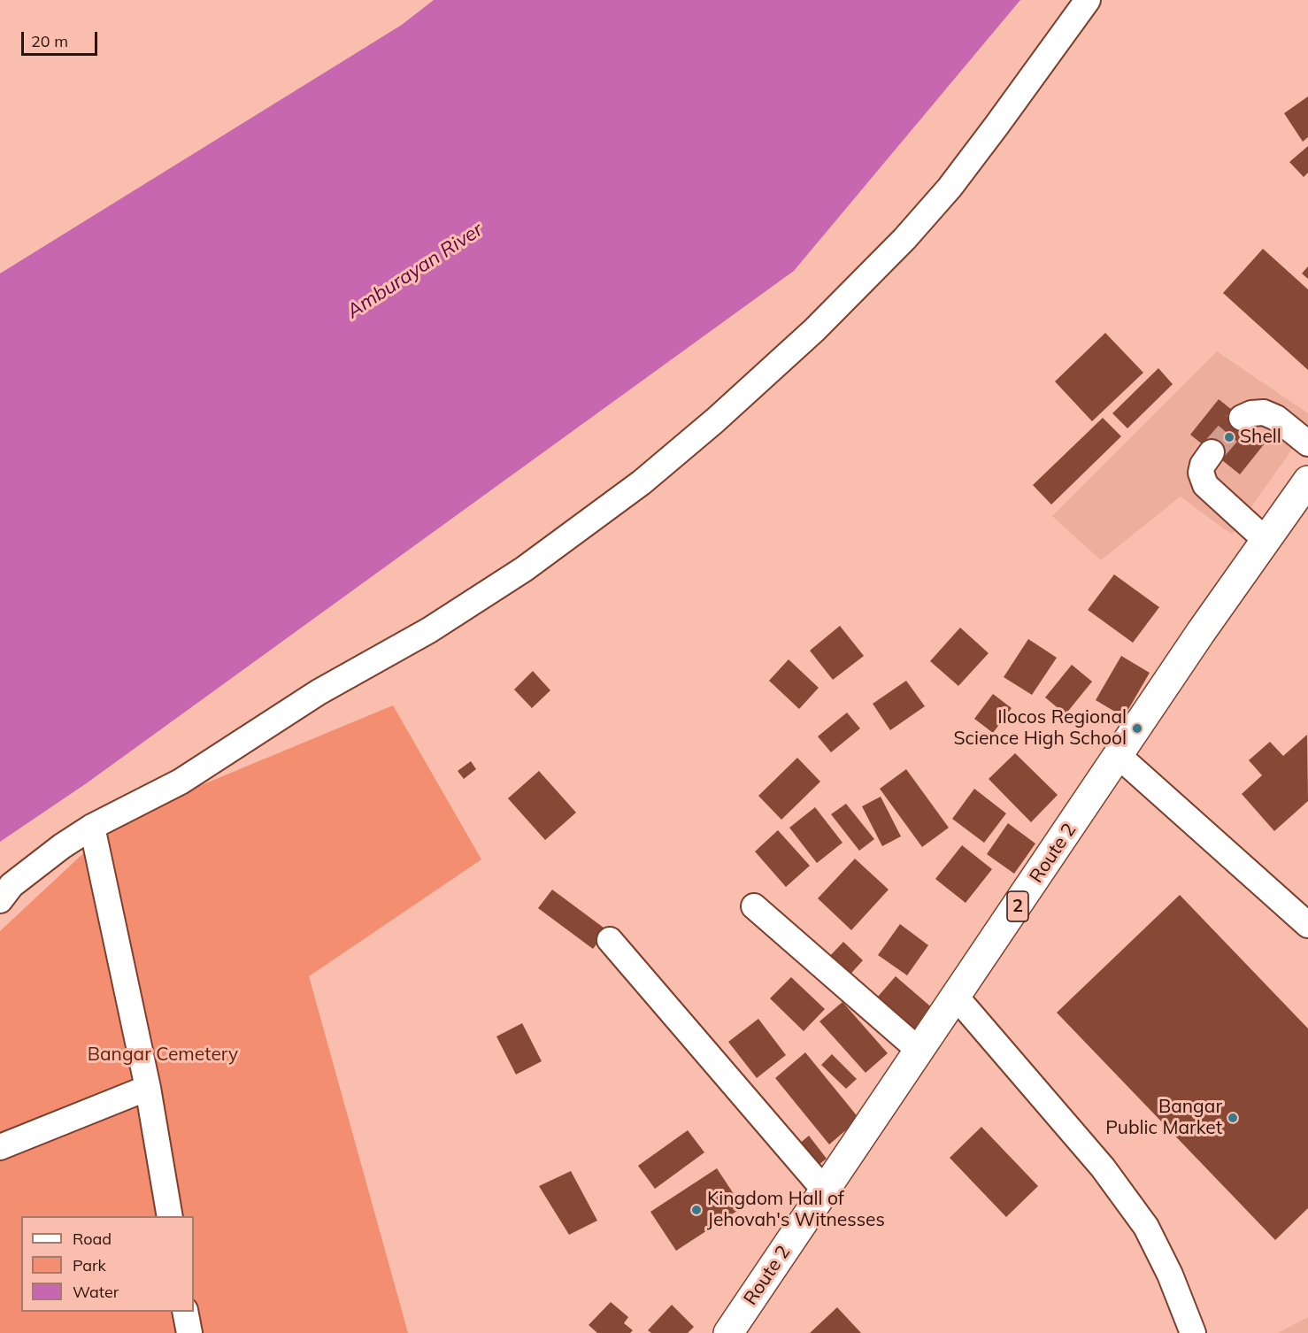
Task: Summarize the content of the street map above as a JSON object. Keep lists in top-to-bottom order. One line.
{"streets":{"highway":["Route 2","2"]},"water":["Amburayan River"],"parks":["Bangar Cemetery"],"places":["Shell","Ilocos Regional Science High School","Bangar Public Market","Kingdom Hall of Jehovah's Witnesses"],"legend":["Road","Park","Water"],"scale_bar":"20 m"}
